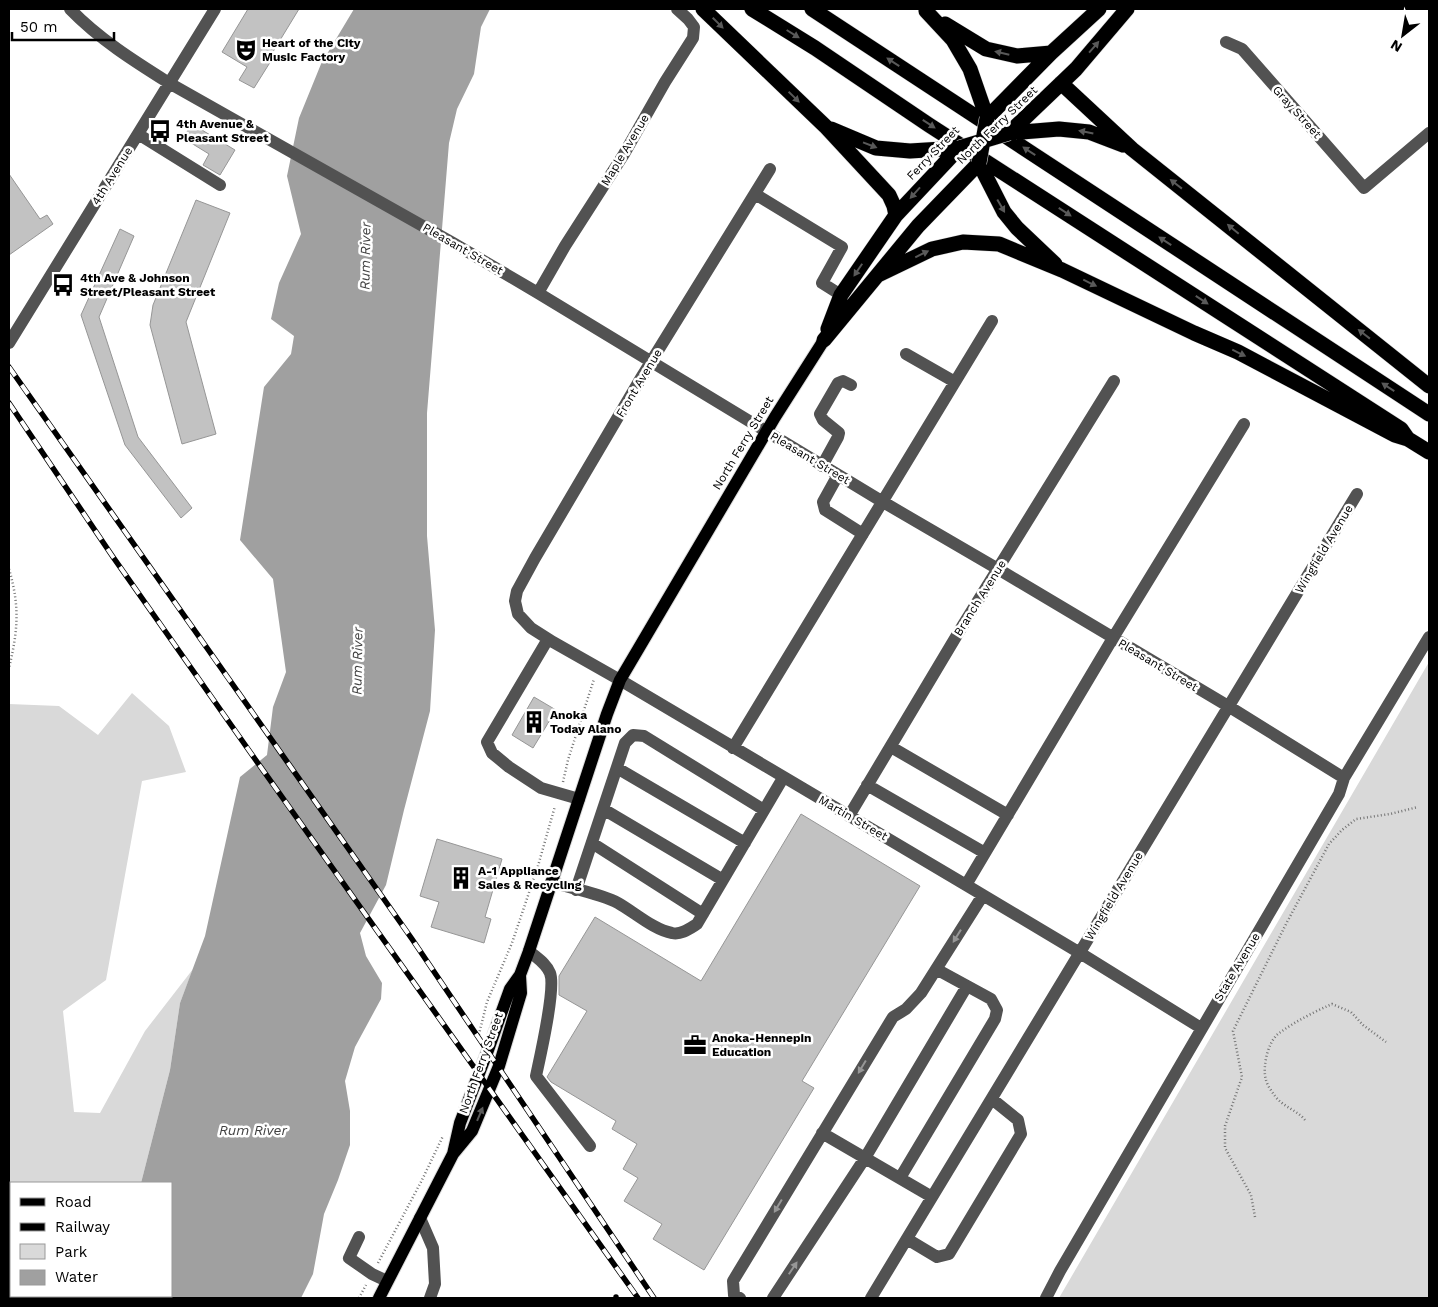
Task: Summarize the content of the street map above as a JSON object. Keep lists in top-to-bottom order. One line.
{"streets":{"highway":["North Ferry Street","Ferry Street"],"street":["Gray Street","Maple Avenue","4th Avenue","Pleasant Street","Front Avenue","Wingfield Avenue","Branch Avenue","Martin Street","State Avenue"]},"crossings":[["North Ferry Street","Ferry Street"],["North Ferry Street","Pleasant Street"],["North Ferry Street","Martin Street"],["Maple Avenue","Pleasant Street"],["4th Avenue","Pleasant Street"],["Pleasant Street","Front Avenue"],["Pleasant Street","Wingfield Avenue"],["Pleasant Street","Branch Avenue"],["Pleasant Street","State Avenue"],["Front Avenue","Martin Street"],["Wingfield Avenue","Martin Street"],["Branch Avenue","Martin Street"],["Martin Street","State Avenue"]],"one_way":["Ferry Street"],"water":["Rum River"],"places":{"theatre":["Heart of the City Music Factory"],"bus stop":["4th Avenue & Pleasant Street","4th Ave & Johnson Street/Pleasant Street"],"building":["Anoka Today Alano","A-1 Appliance Sales & Recycling"],"office":["Anoka-Hennepin Education"]},"legend":["Road","Railway","Park","Water"],"scale_bar":"50 m","north":"bottom left"}
